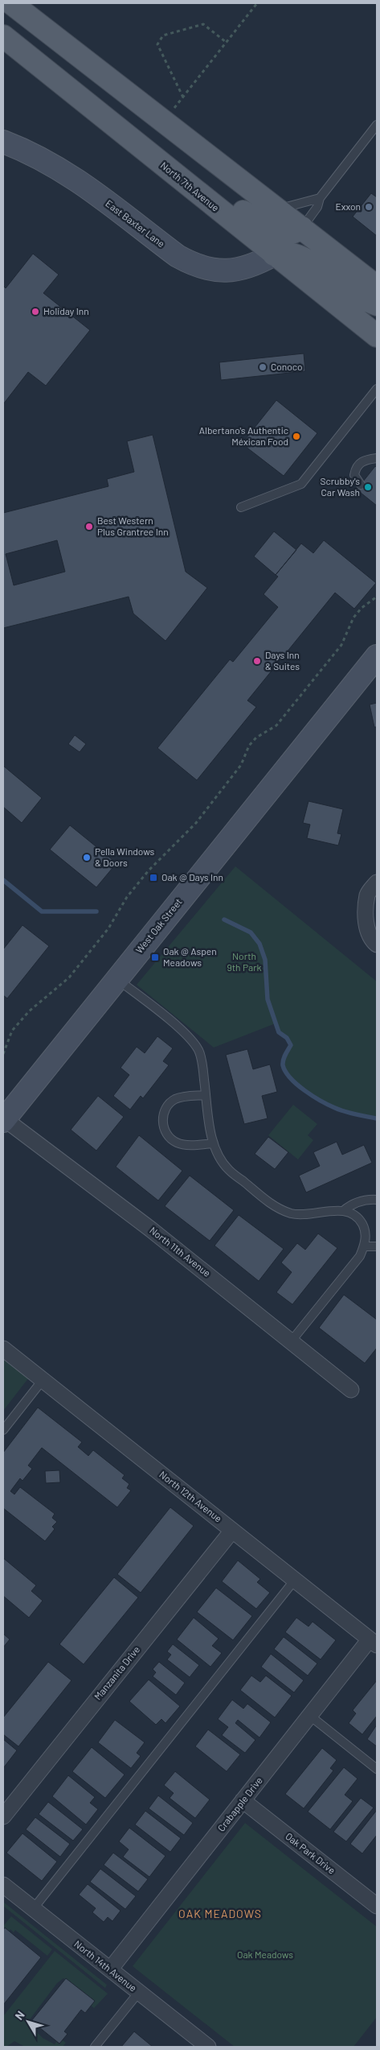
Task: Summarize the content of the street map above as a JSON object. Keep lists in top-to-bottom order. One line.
{"streets":{"main road":["North 7th Avenue","East Baxter Lane","West Oak Street"],"street":["North 11th Avenue","North 12th Avenue","Manzanita Drive","Crabapple Drive","Oak Park Drive","North 14th Avenue"]},"crossings":[["North 7th Avenue","East Baxter Lane"],["West Oak Street","North 11th Avenue"],["North 12th Avenue","Manzanita Drive"],["North 12th Avenue","Crabapple Drive"],["Crabapple Drive","Oak Park Drive"],["Crabapple Drive","North 14th Avenue"]],"districts":["OAK MEADOWS"],"parks":["North 9th Park","Oak Meadows"],"places":{"other":["Exxon","Holiday Inn","Conoco","Albertano's Authentic Méxican Food","Scrubby's Car Wash","Best Western Plus Grantree Inn","Days Inn & Suites","Pella Windows & Doors"],"transit":["Oak @ Days Inn","Oak @ Aspen Meadows"]},"north":"top left"}
